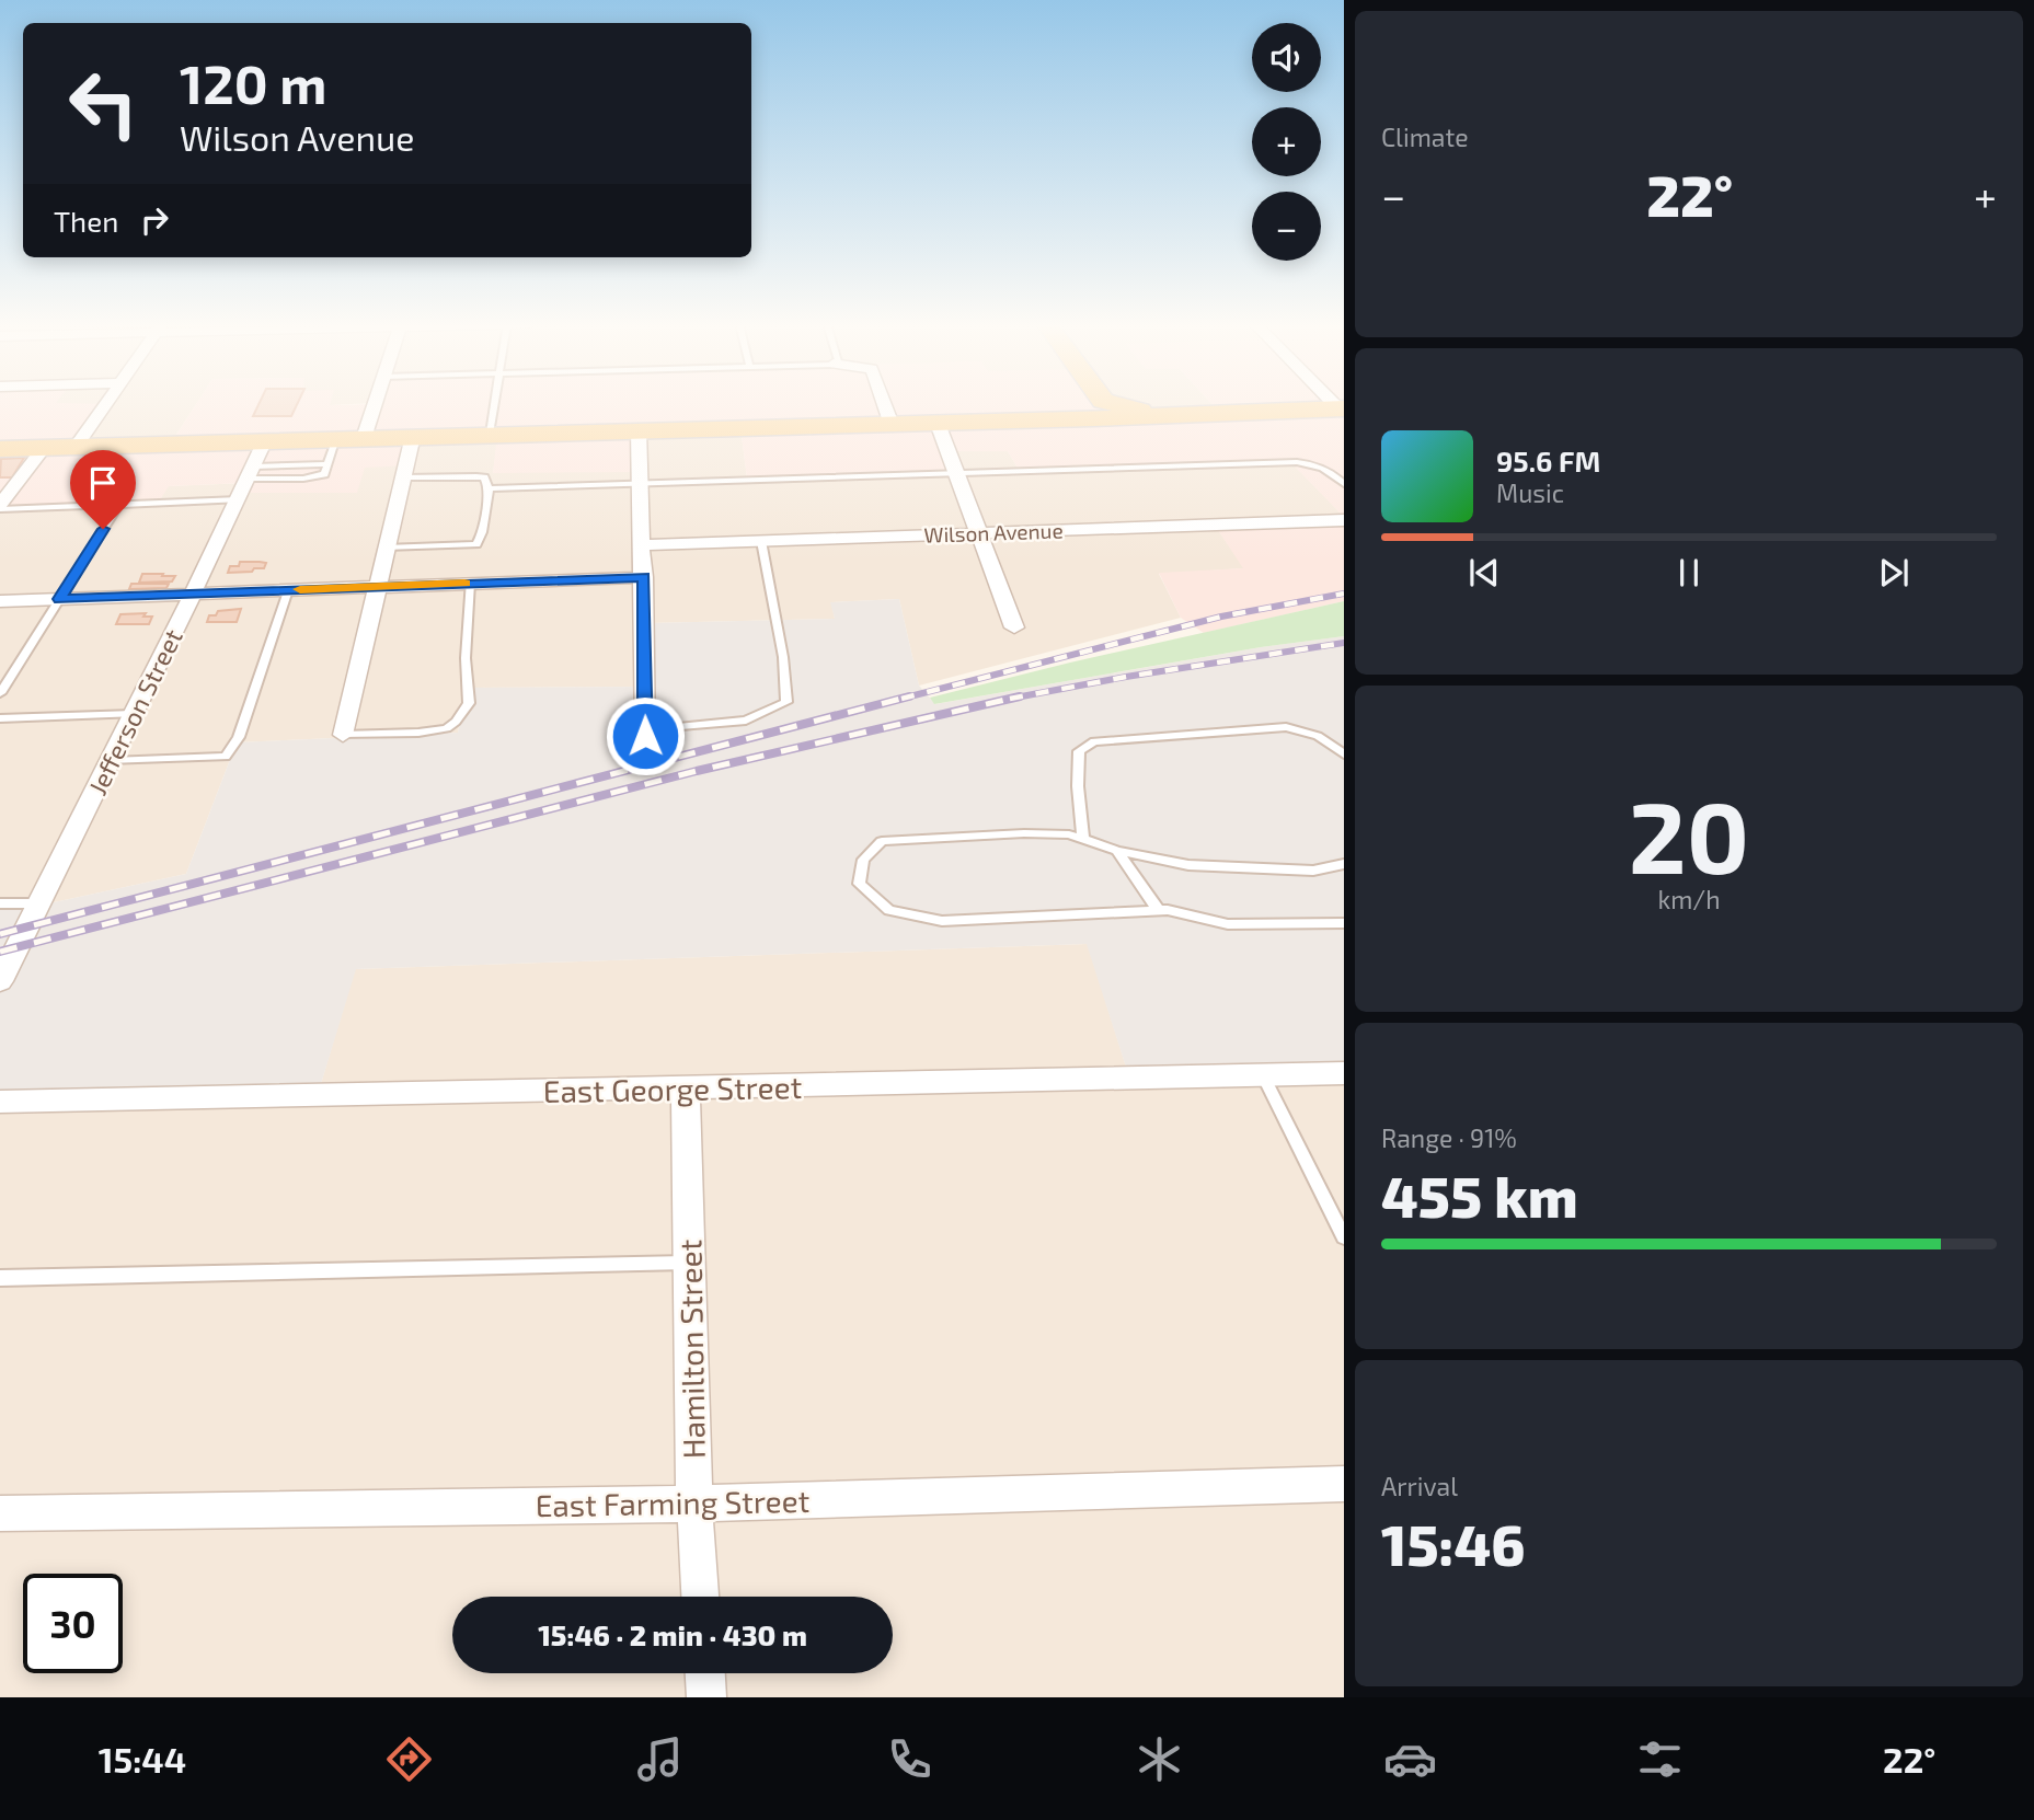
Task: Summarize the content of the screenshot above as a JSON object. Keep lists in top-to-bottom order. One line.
{"streets":{"street":["Wilson Avenue","Jefferson Street","East George Street","Hamilton Street","East Farming Street"]},"crossings":[["East George Street","Hamilton Street"],["Hamilton Street","East Farming Street"]],"page":{"tile":["Climate",["20","km/h"],["Range · 91%","455 km"],["Arrival","15:46"]],"map_buttons":["+","−"],"turn":["120 m","Wilson Avenue"],"heat":["−","22°","+"],"then":"Then","song":["95.6 FM","Music"],"limit":"30","trip":"15:46 · 2 min · 430 m","tabs":["15:44","22°"]}}
